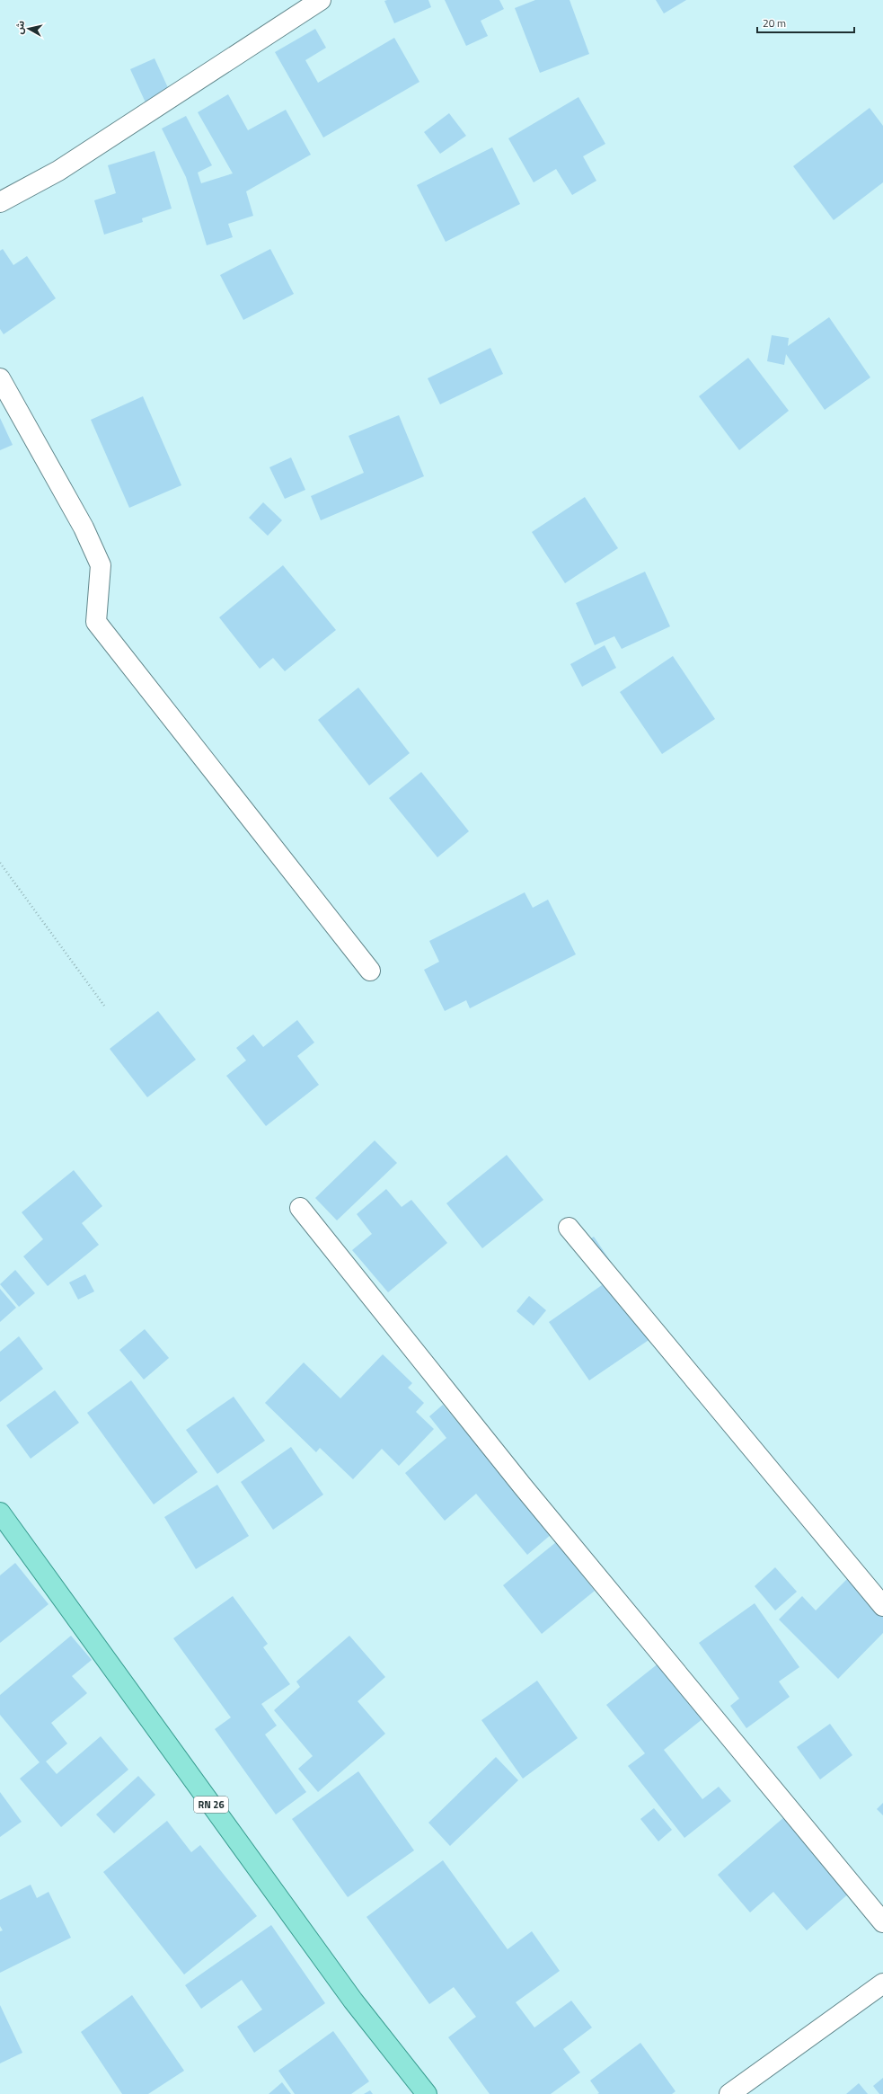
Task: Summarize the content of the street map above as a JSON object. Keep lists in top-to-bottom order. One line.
{"streets":{"main road":["RN 26"]},"scale_bar":"20 m","north":"left"}
